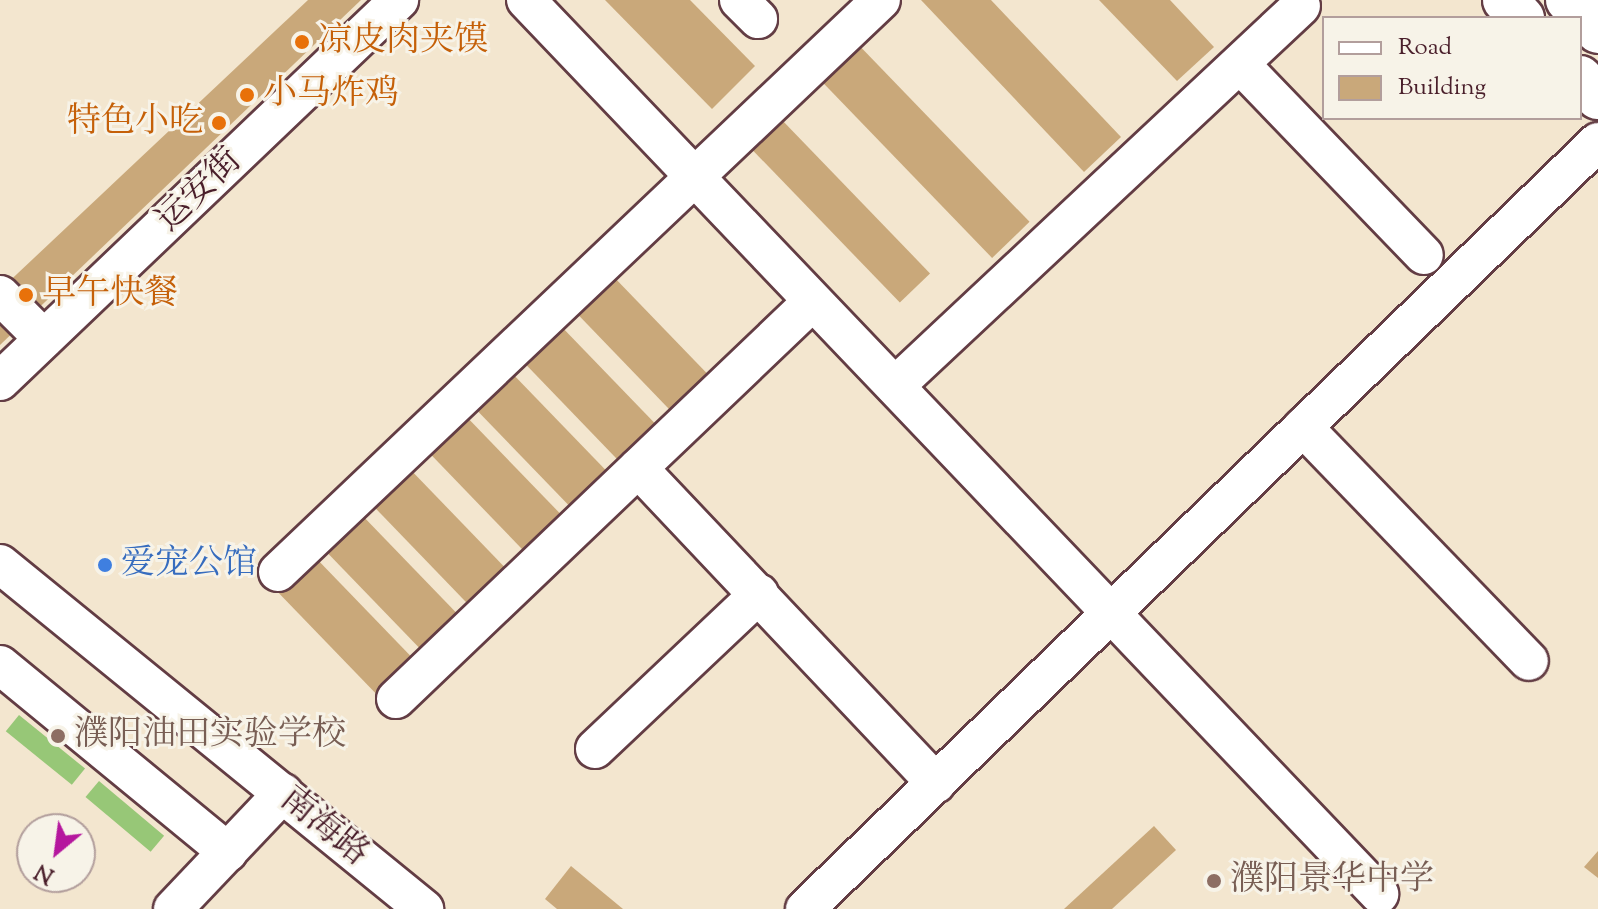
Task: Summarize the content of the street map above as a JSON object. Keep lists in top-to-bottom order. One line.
{"streets":{"street":["运安街","南海路"]},"places":["凉皮肉夹馍","小马炸鸡","特色小吃","早午快餐","爱宠公馆","濮阳油田实验学校","濮阳景华中学"],"legend":["Road","Building"],"north":"bottom left"}
